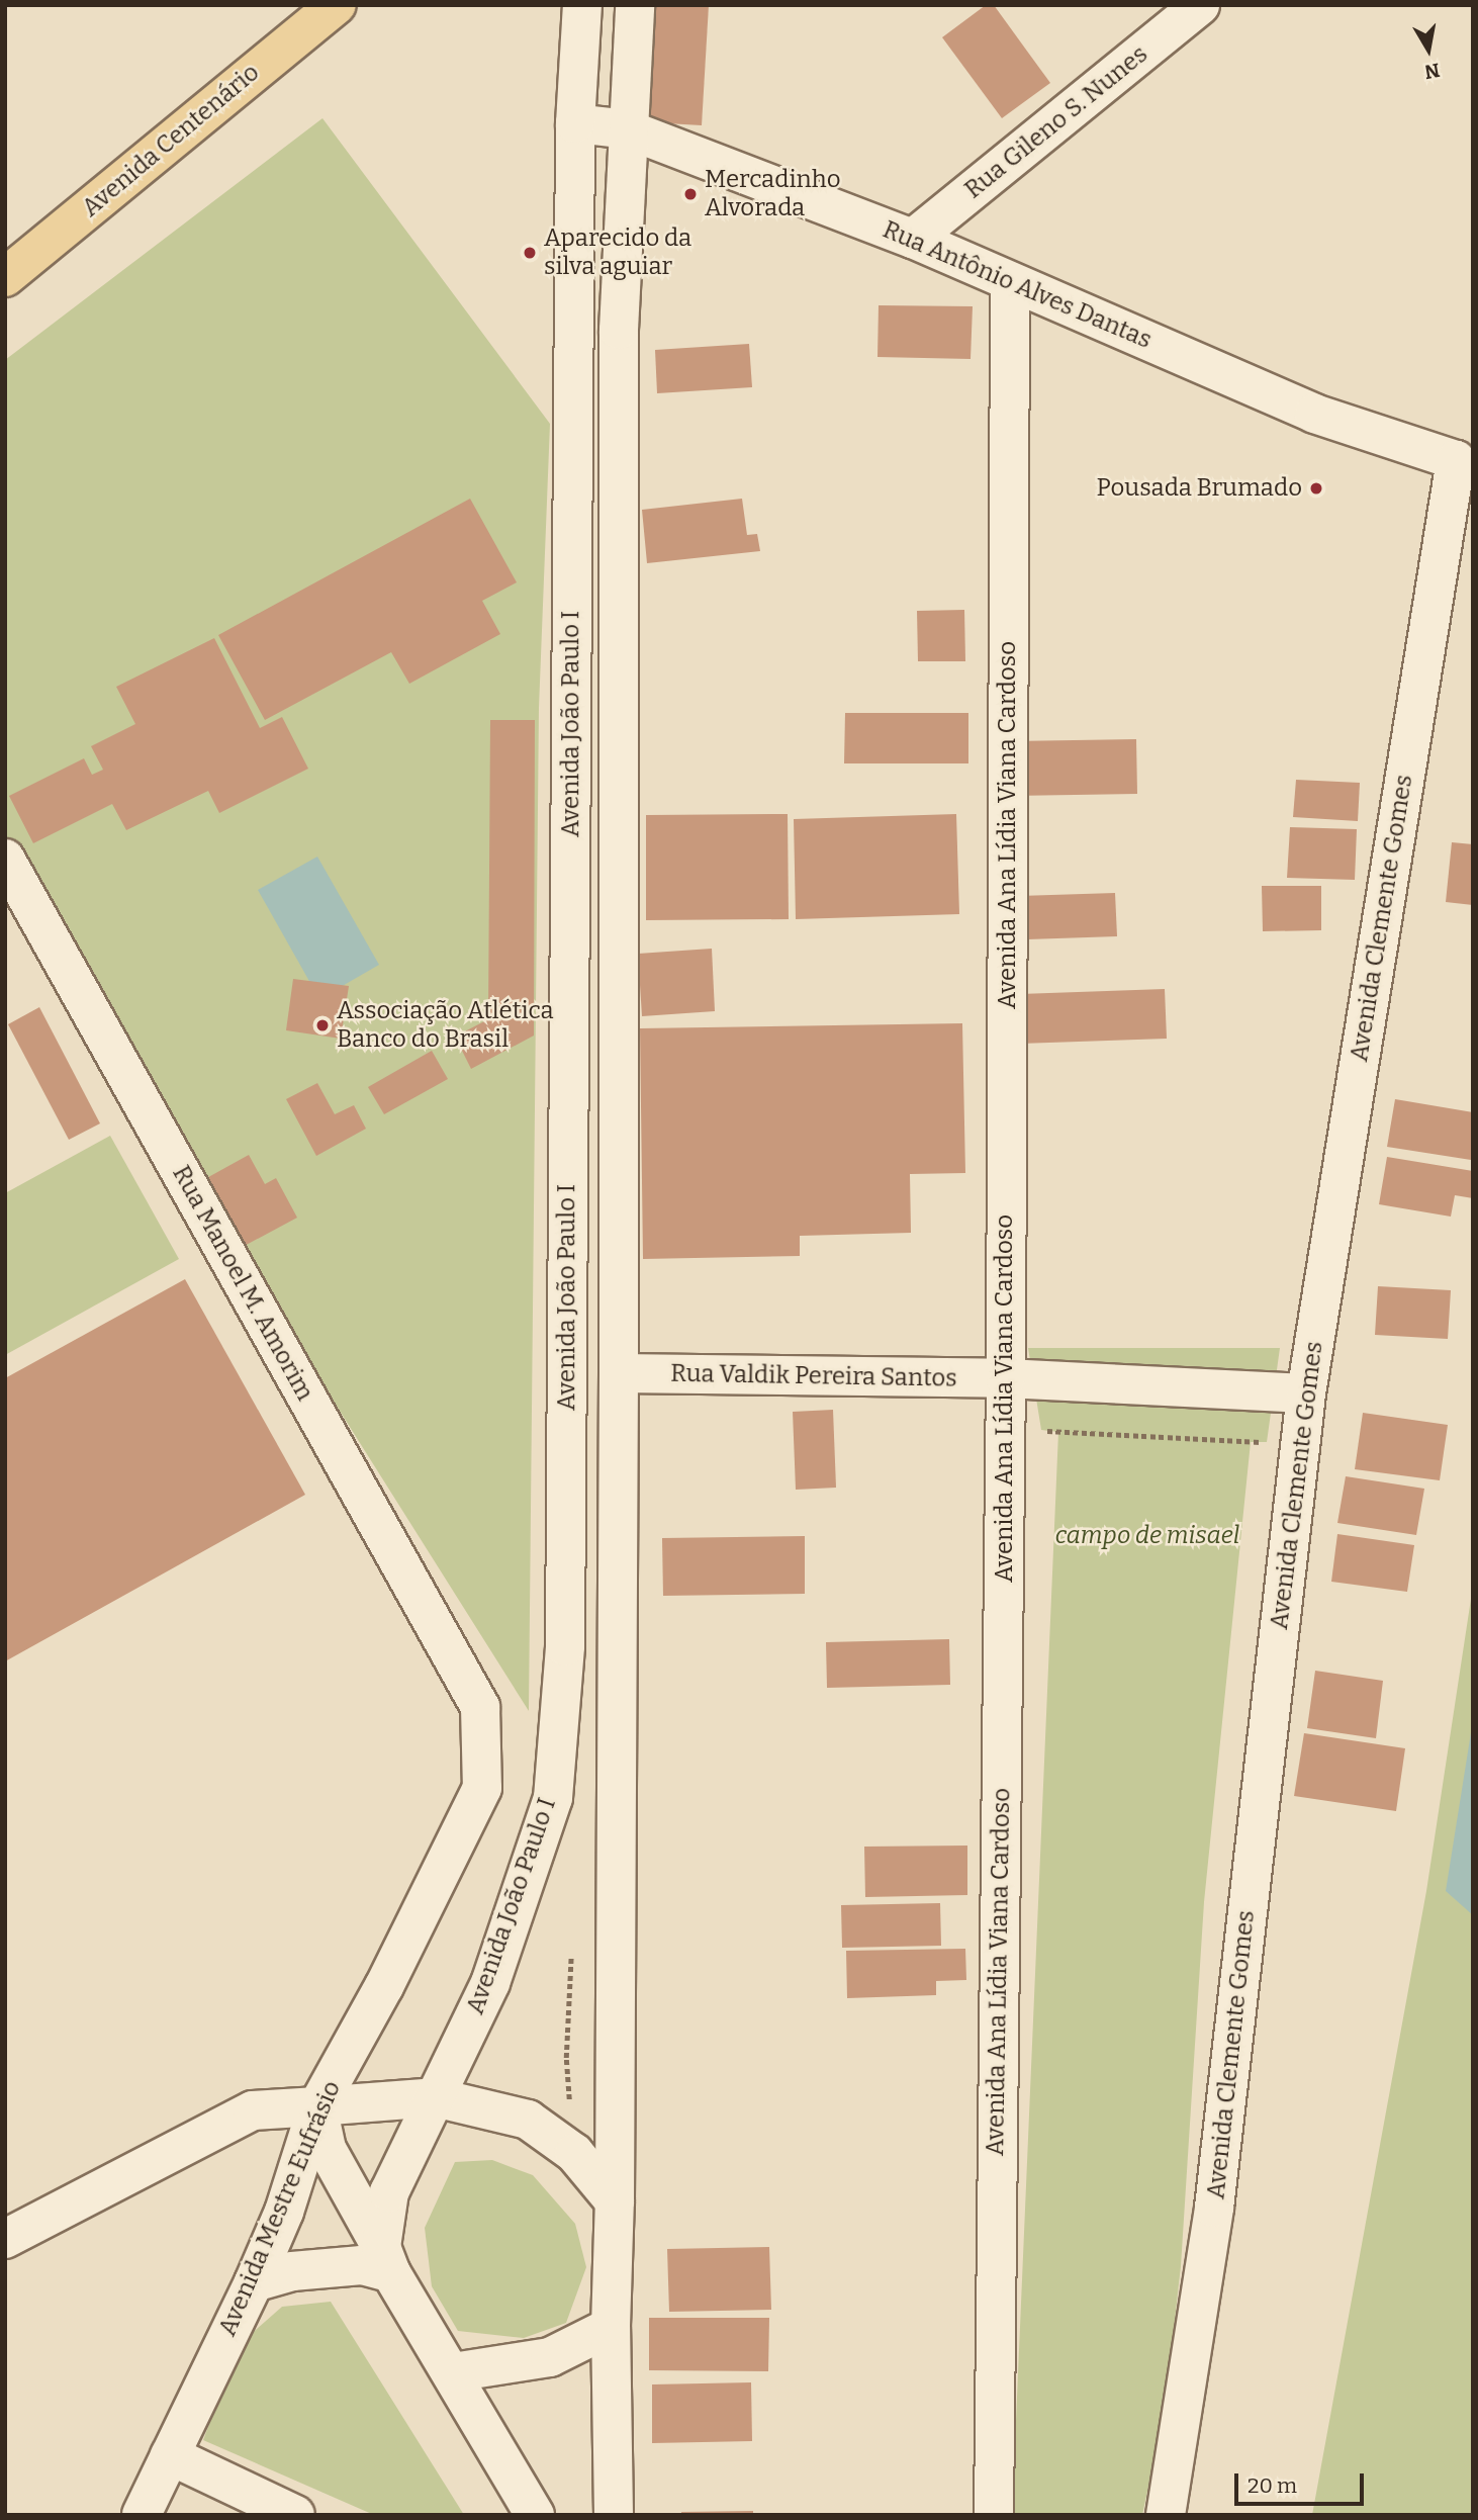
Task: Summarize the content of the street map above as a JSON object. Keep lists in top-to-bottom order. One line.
{"streets":{"main road":["Avenida Centenário"],"street":["Rua Gileno S. Nunes","Rua Antônio Alves Dantas","Avenida João Paulo I","Avenida Ana Lídia Viana Cardoso","Avenida Clemente Gomes","Rua Manoel M. Amorim","Rua Valdik Pereira Santos","Avenida Mestre Eufrásio"]},"crossings":[["Rua Gileno S. Nunes","Rua Antônio Alves Dantas"],["Rua Antônio Alves Dantas","Avenida João Paulo I"],["Rua Antônio Alves Dantas","Avenida Ana Lídia Viana Cardoso"],["Rua Antônio Alves Dantas","Avenida Clemente Gomes"],["Avenida João Paulo I","Rua Valdik Pereira Santos"],["Avenida Ana Lídia Viana Cardoso","Rua Valdik Pereira Santos"],["Avenida Clemente Gomes","Rua Valdik Pereira Santos"],["Rua Manoel M. Amorim","Avenida Mestre Eufrásio"]],"parks":["campo de misael"],"places":["Mercadinho Alvorada","Aparecido da silva aguiar","Pousada Brumado","Associação Atlética Banco do Brasil"],"scale_bar":"20 m","north":"bottom"}
